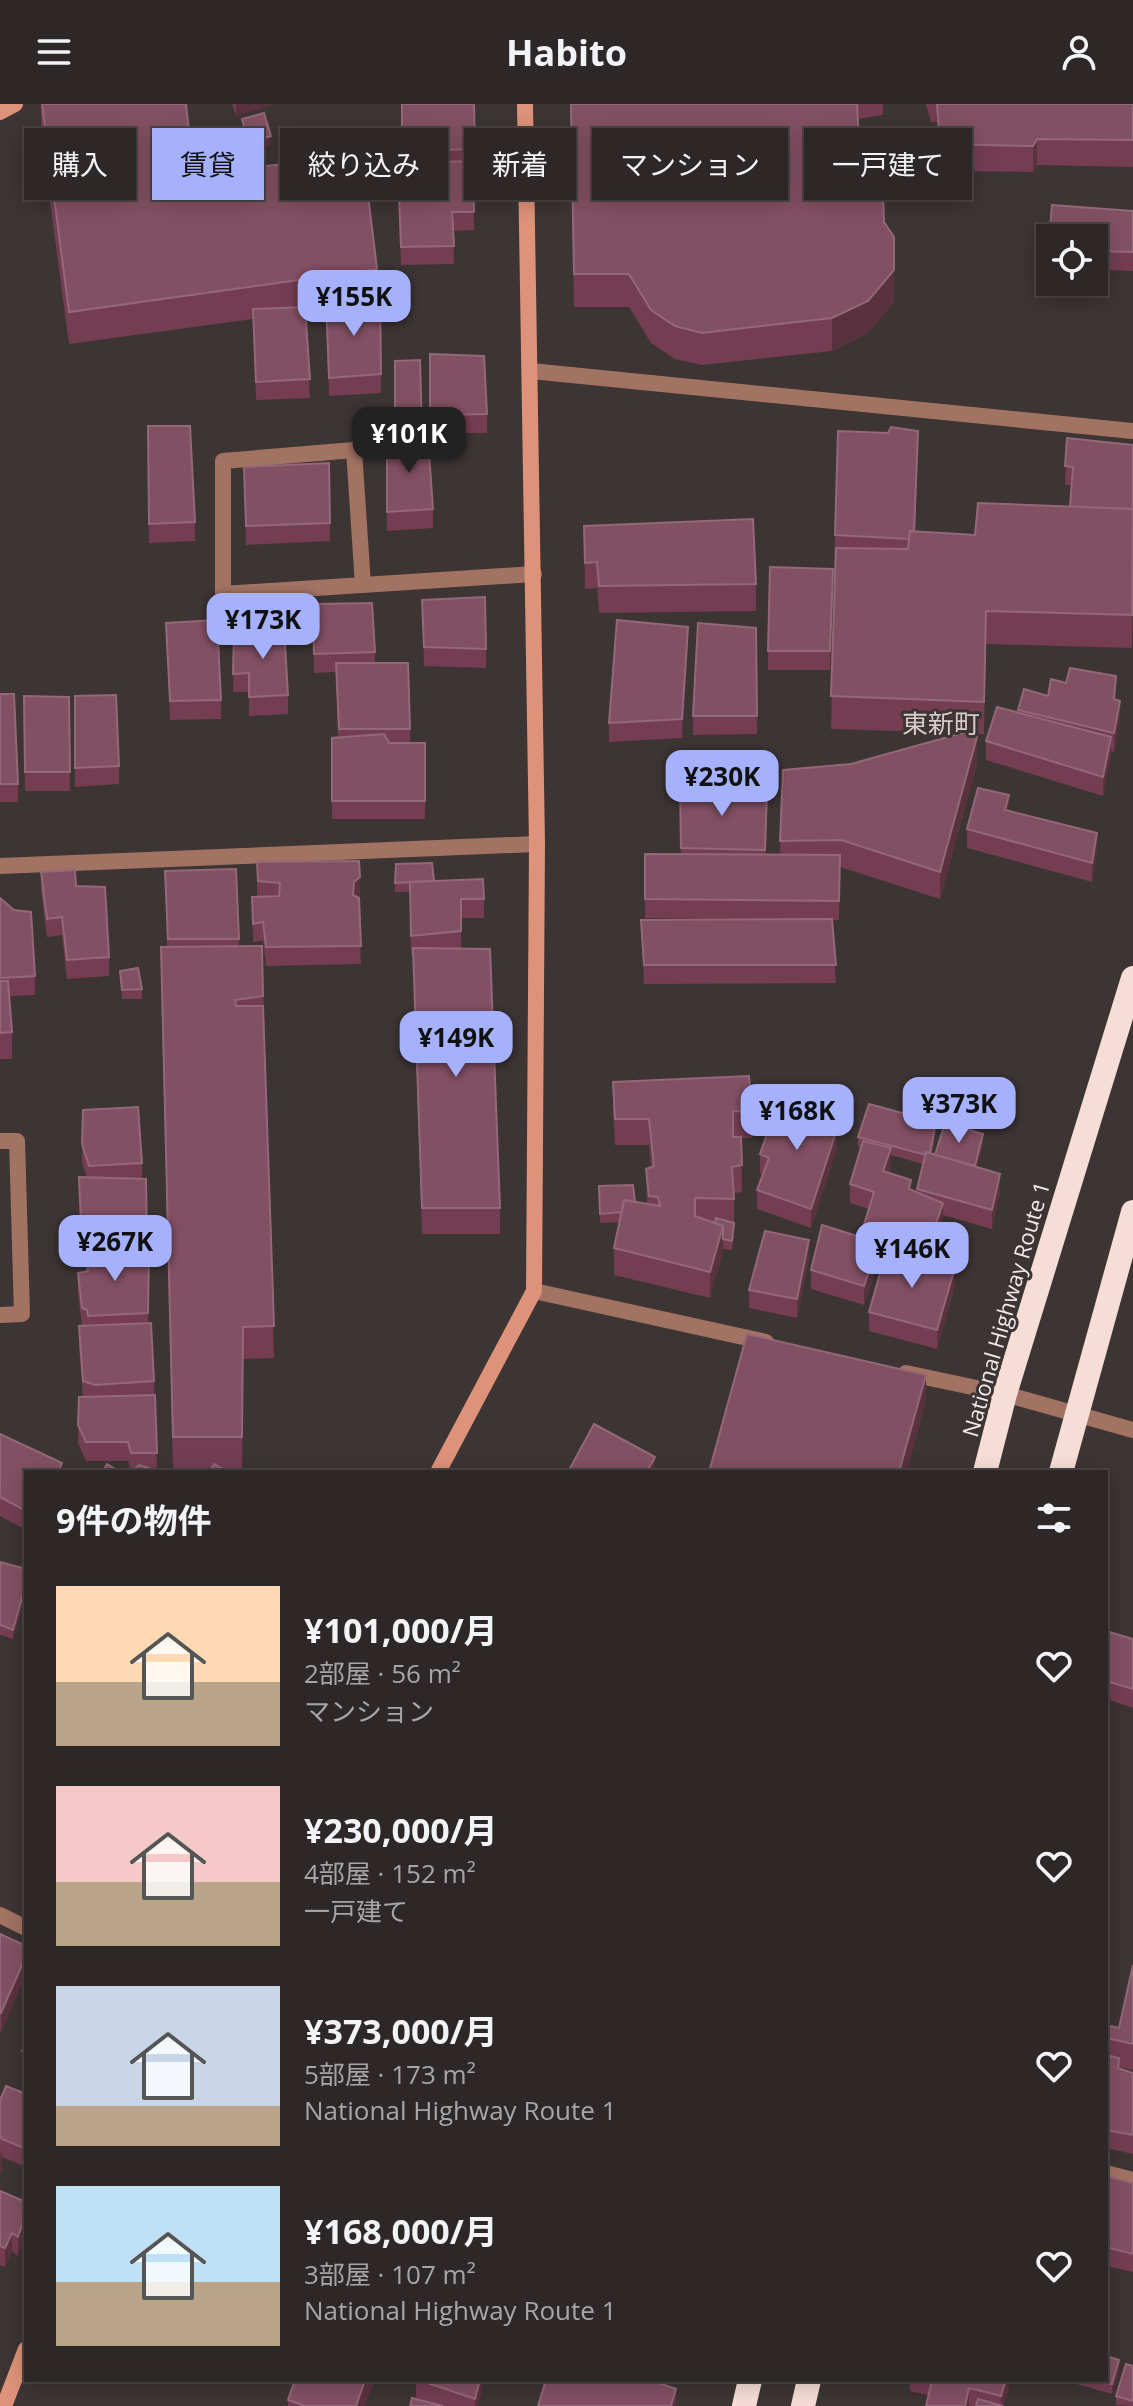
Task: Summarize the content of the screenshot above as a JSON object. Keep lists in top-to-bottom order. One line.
{"streets":{"highway":["National Highway Route 1"]},"districts":["東新町"],"page":{"header":"Habito","chip":["購入","賃貸","絞り込み","新着","マンション","一戸建て"],"price":["¥155K","¥101K","¥173K","¥230K","¥149K","¥373K","¥168K","¥267K","¥146K"],"heading":"9件の物件","list":[{"name":"¥101,000/月","note":"2部屋 · 56 m² · マンション"},{"name":"¥230,000/月","note":"4部屋 · 152 m² · 一戸建て"},{"name":"¥373,000/月","note":"5部屋 · 173 m² · National Highway Route 1"},{"name":"¥168,000/月","note":"3部屋 · 107 m² · National Highway Route 1"}]}}
